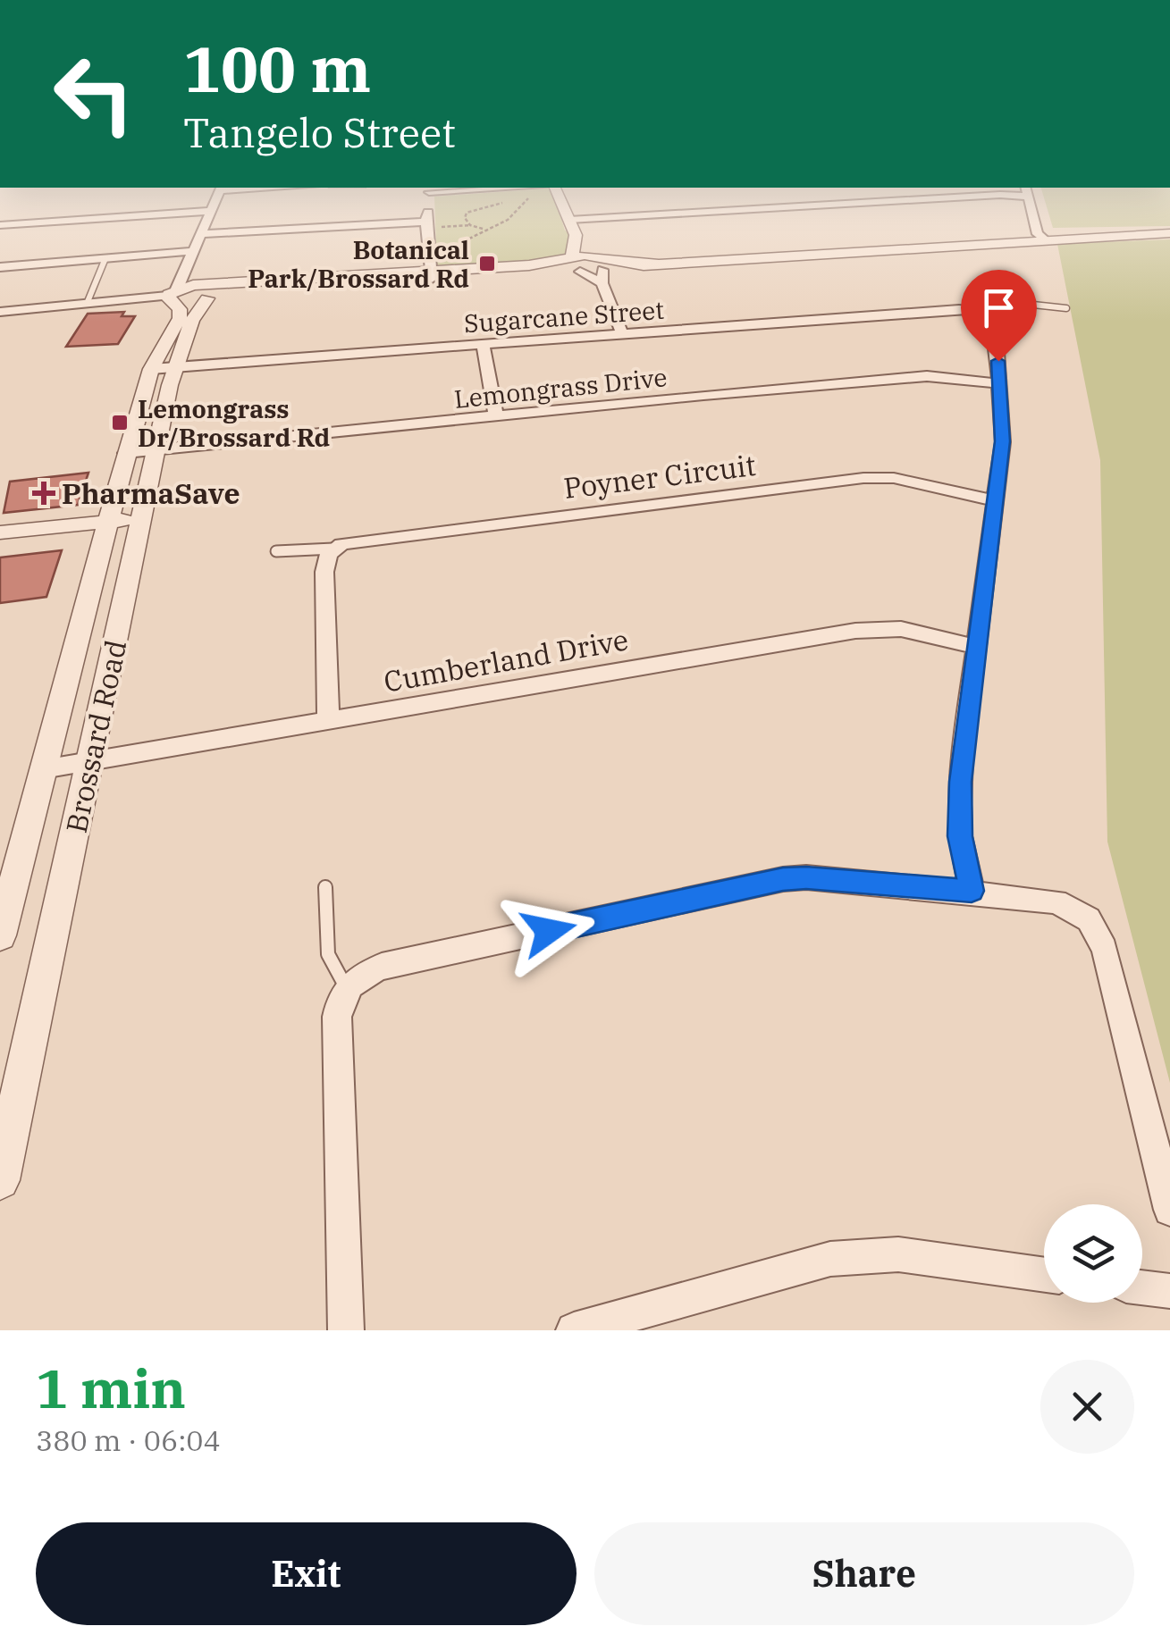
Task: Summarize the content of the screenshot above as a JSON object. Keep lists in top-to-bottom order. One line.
{"streets":{"street":["Sugarcane Street","Lemongrass Drive","Poyner Circuit","Cumberland Drive","Brossard Road"]},"crossings":[["Sugarcane Street","Brossard Road"],["Lemongrass Drive","Brossard Road"],["Cumberland Drive","Brossard Road"]],"places":{"transit":["Botanical Park/Brossard Rd","Lemongrass Dr/Brossard Rd"],"health":["PharmaSave"]},"page":{"turn":["100 m","Tangelo Street"],"heading":["1 min","380 m · 06:04"],"buttons":["Exit","Share"]}}
